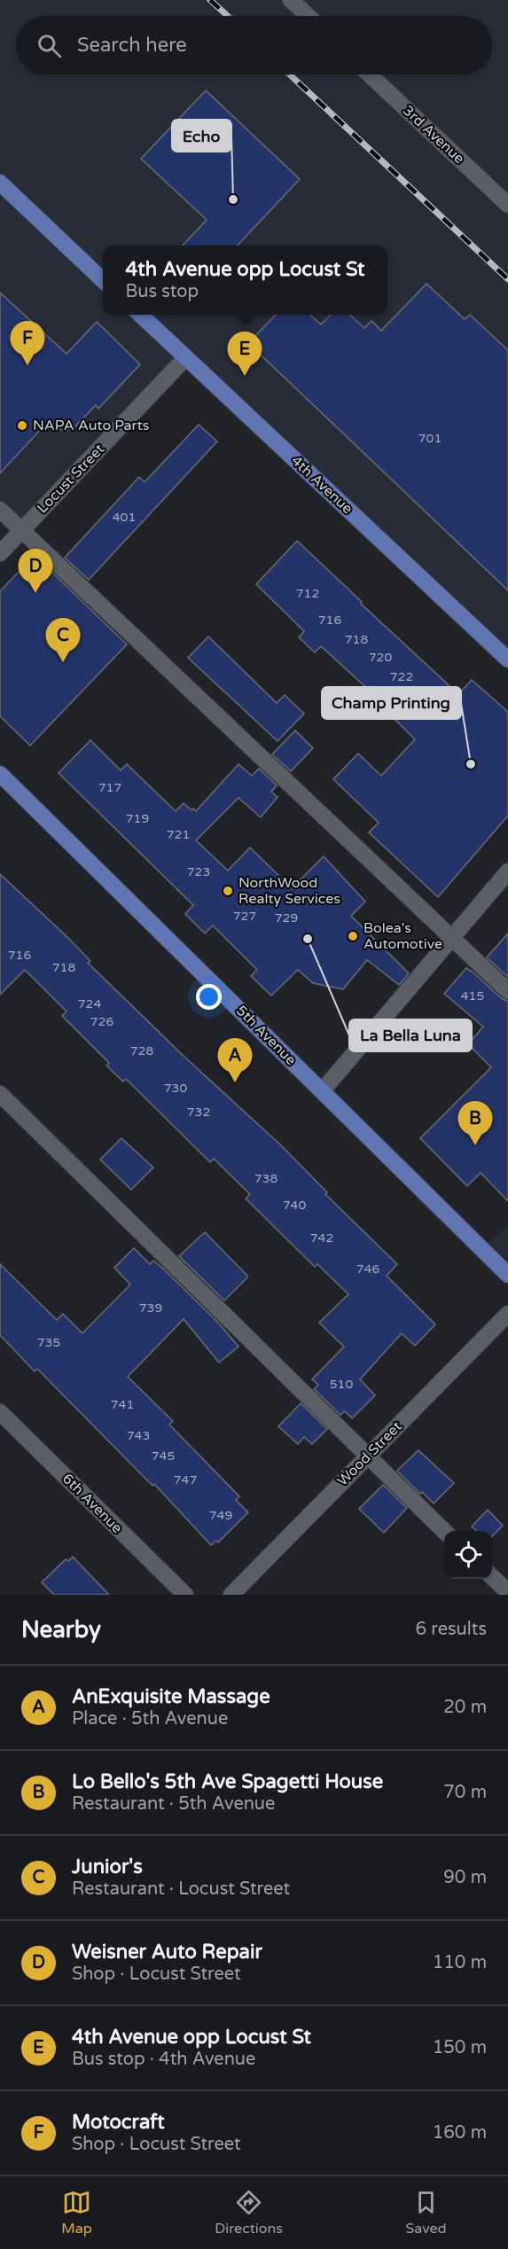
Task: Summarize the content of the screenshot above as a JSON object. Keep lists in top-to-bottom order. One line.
{"streets":{"main road":["4th Avenue","5th Avenue"],"street":["3rd Avenue","Locust Street","Wood Street","6th Avenue"]},"crossings":[["Locust Street","4th Avenue"]],"places":["Echo","NAPA Auto Parts","Champ Printing","NorthWood Realty Services","Bolea's Automotive","La Bella Luna"],"house_numbers":["701","401","712","716","718","720","722","717","719","721","723","727","729","716","718","415","724","726","728","730","732","738","740","742","746","739","735","510","741","743","745","747","749"],"page":{"search":"Search here","popup":["4th Avenue opp Locust St","Bus stop"],"pins":["F","E","D","C","A","B"],"heading":["Nearby","6 results"],"list":[{"mark":"A","name":"AnExquisite Massage","note":"Place · 5th Avenue","value":"20 m"},{"mark":"B","name":"Lo Bello's 5th Ave Spagetti House","note":"Restaurant · 5th Avenue","value":"70 m"},{"mark":"C","name":"Junior's","note":"Restaurant · Locust Street","value":"90 m"},{"mark":"D","name":"Weisner Auto Repair","note":"Shop · Locust Street","value":"110 m"},{"mark":"E","name":"4th Avenue opp Locust St","note":"Bus stop · 4th Avenue","value":"150 m"},{"mark":"F","name":"Motocraft","note":"Shop · Locust Street","value":"160 m"}],"nav":["Map","Directions","Saved"]}}
